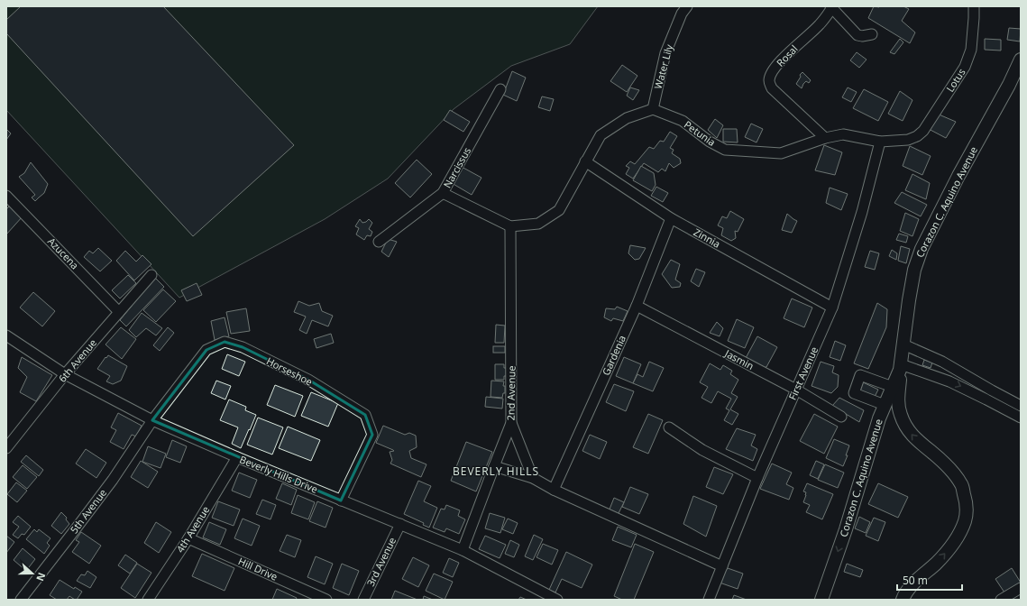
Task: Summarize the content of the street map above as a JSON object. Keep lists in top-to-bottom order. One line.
{"streets":{"main road":["Corazon C. Aquino Avenue"],"street":["Rosal","Water Lily","Lotus","Petunia","Narcissus","Zinnia","Azucena","Gardenia","Jasmin","6th Avenue","Horseshoe","First Avenue","2nd Avenue","Beverly Hills Drive","5th Avenue","4th Avenue","3rd Avenue","Hill Drive"]},"crossings":[["Rosal","Petunia"],["Water Lily","Petunia"],["Lotus","Petunia"],["Petunia","First Avenue"],["Zinnia","Gardenia"],["Zinnia","First Avenue"],["Azucena","6th Avenue"],["Gardenia","Jasmin"],["Jasmin","First Avenue"],["6th Avenue","Beverly Hills Drive"],["Horseshoe","Beverly Hills Drive"],["Horseshoe","5th Avenue"],["2nd Avenue","Beverly Hills Drive"],["Beverly Hills Drive","5th Avenue"],["Beverly Hills Drive","4th Avenue"],["Beverly Hills Drive","3rd Avenue"],["4th Avenue","Hill Drive"]],"districts":["BEVERLY HILLS"],"scale_bar":"50 m","north":"right"}
